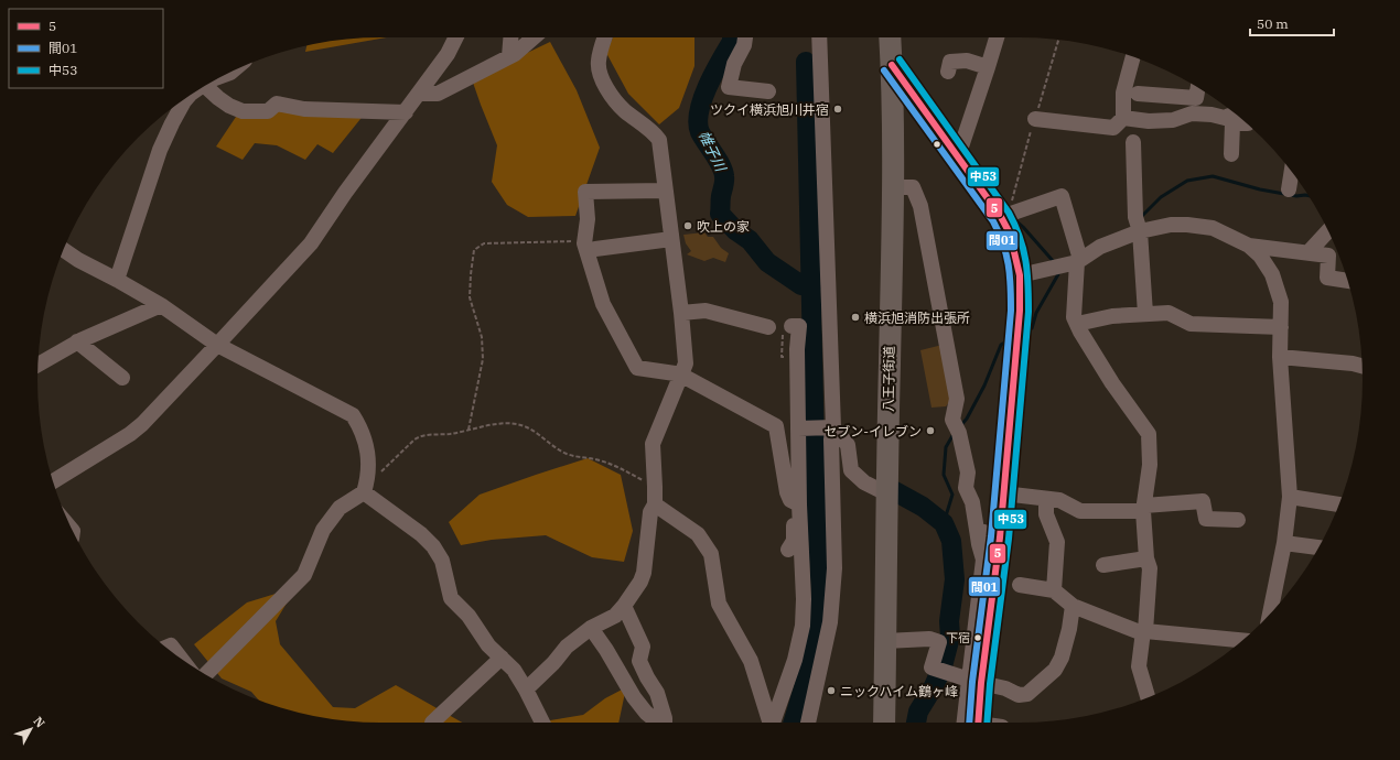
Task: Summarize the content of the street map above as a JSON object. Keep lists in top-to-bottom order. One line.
{"streets":{"highway":["八王子街道"]},"water":["帷子川"],"places":["ツクイ横浜旭川井宿","吹上の家","横浜旭消防出張所","セブン-イレブン","下宿","ニックハイム鶴ヶ峰"],"lines":["transit line 中53","transit line 5","transit line 間01"],"legend":["5","間01","中53"],"scale_bar":"50 m","north":"top right"}
